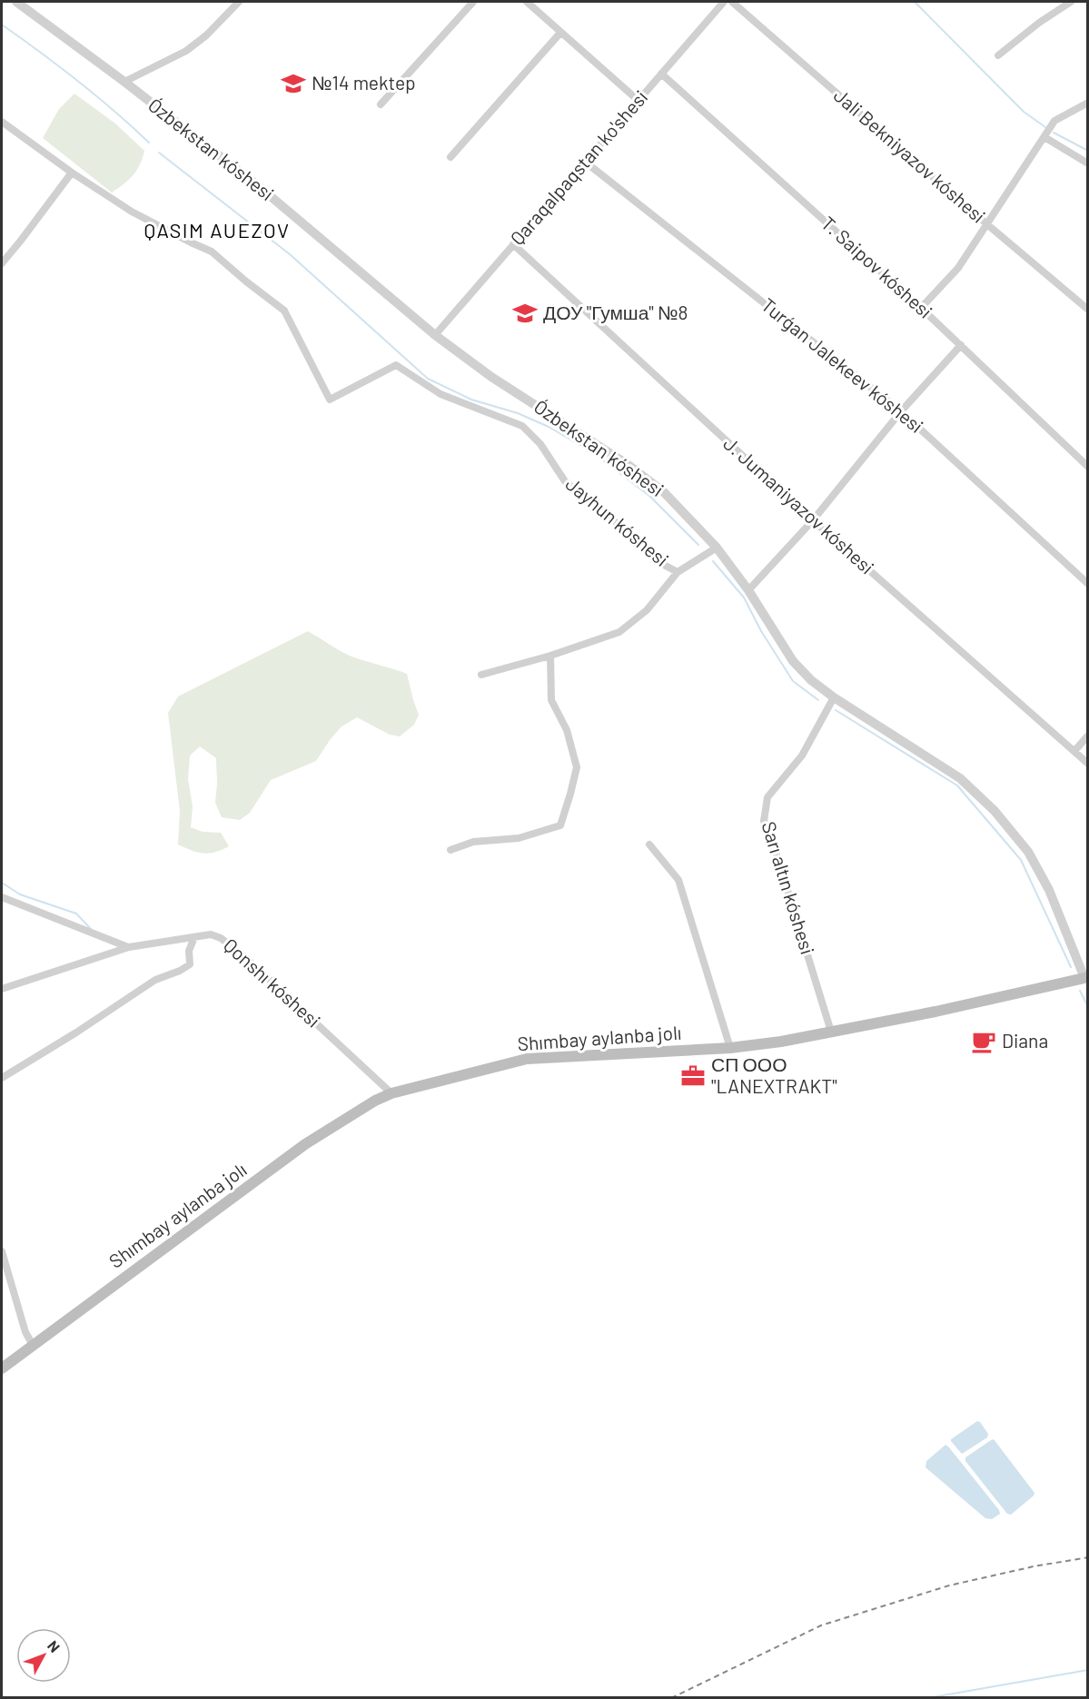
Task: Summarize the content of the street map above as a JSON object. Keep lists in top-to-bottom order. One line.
{"streets":{"main road":["Shımbay aylanba jolı"],"street":["Ózbekstan kóshesi","Jali Bekniyazov kóshesi","Qaraqalpaqstan ko'shesi","T. Saipov kóshesi","Turǵan Jalekeev kóshesi","J. Jumaniyazov kóshesi","Jayhun kóshesi","Sarı altın kóshesi","Qonshı kóshesi"]},"crossings":[["Ózbekstan kóshesi","Qaraqalpaqstan ko'shesi"],["Ózbekstan kóshesi","Jayhun kóshesi"],["Ózbekstan kóshesi","Sarı altın kóshesi"],["Ózbekstan kóshesi","Shımbay aylanba jolı"],["Qaraqalpaqstan ko'shesi","T. Saipov kóshesi"],["Qaraqalpaqstan ko'shesi","Turǵan Jalekeev kóshesi"],["Qaraqalpaqstan ko'shesi","J. Jumaniyazov kóshesi"],["Sarı altın kóshesi","Shımbay aylanba jolı"],["Qonshı kóshesi","Shımbay aylanba jolı"]],"districts":["QASIM AUEZOV"],"places":{"school or university":["№14 mektep","ДОУ \"Гумша\" №8"],"cafe":["Diana"],"office":["СП ООО \"LANEXTRAKT\""]},"north":"top right"}
